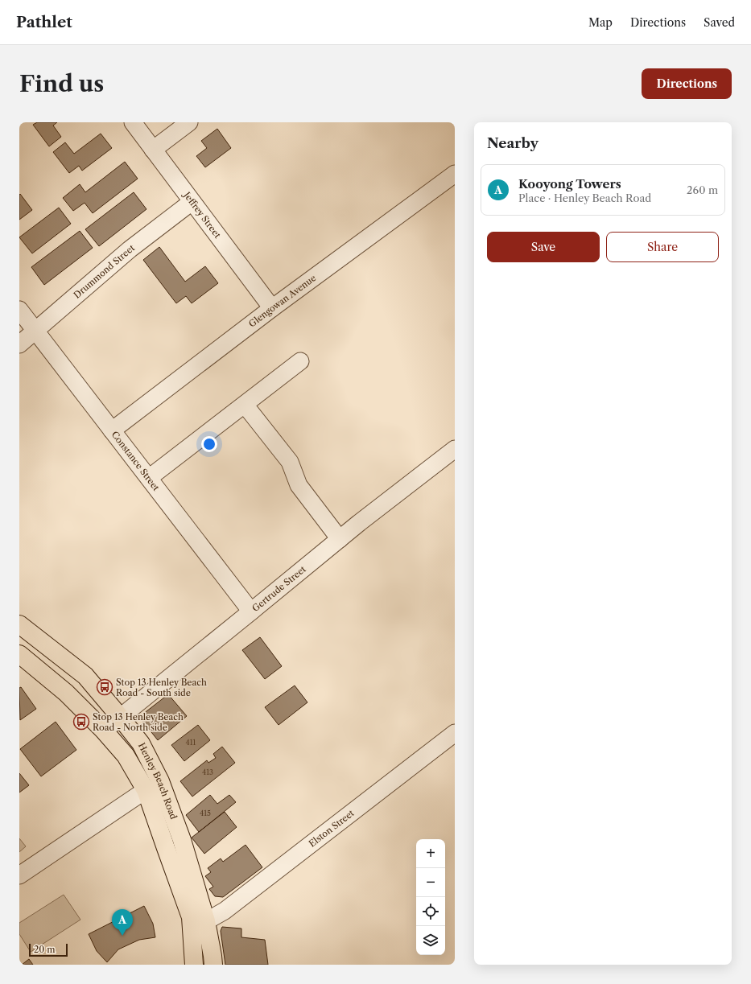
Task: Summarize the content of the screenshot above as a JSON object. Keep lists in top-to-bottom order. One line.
{"streets":{"main road":["Henley Beach Road"],"street":["Jeffrey Street","Drummond Street","Glengowan Avenue","Constance Street","Gertrude Street","Elston Street"]},"crossings":[["Jeffrey Street","Drummond Street"],["Jeffrey Street","Glengowan Avenue"],["Drummond Street","Constance Street"],["Glengowan Avenue","Constance Street"],["Constance Street","Gertrude Street"],["Gertrude Street","Henley Beach Road"],["Henley Beach Road","Elston Street"]],"places":{"bus stop":["Stop 13 Henley Beach Road - South side","Stop 13 Henley Beach Road - North side"]},"house_numbers":["411","413","415"],"scale_bar":"20 m","page":{"header":"Pathlet","nav":["Map","Directions","Saved"],"buttons":["Directions",["Save","Share"]],"title":"Find us","heading":"Nearby","list":[{"mark":"A","name":"Kooyong Towers","note":"Place · Henley Beach Road","value":"260 m"}],"map_buttons":["+","−"],"pins":"A","scale":"20 m"}}
